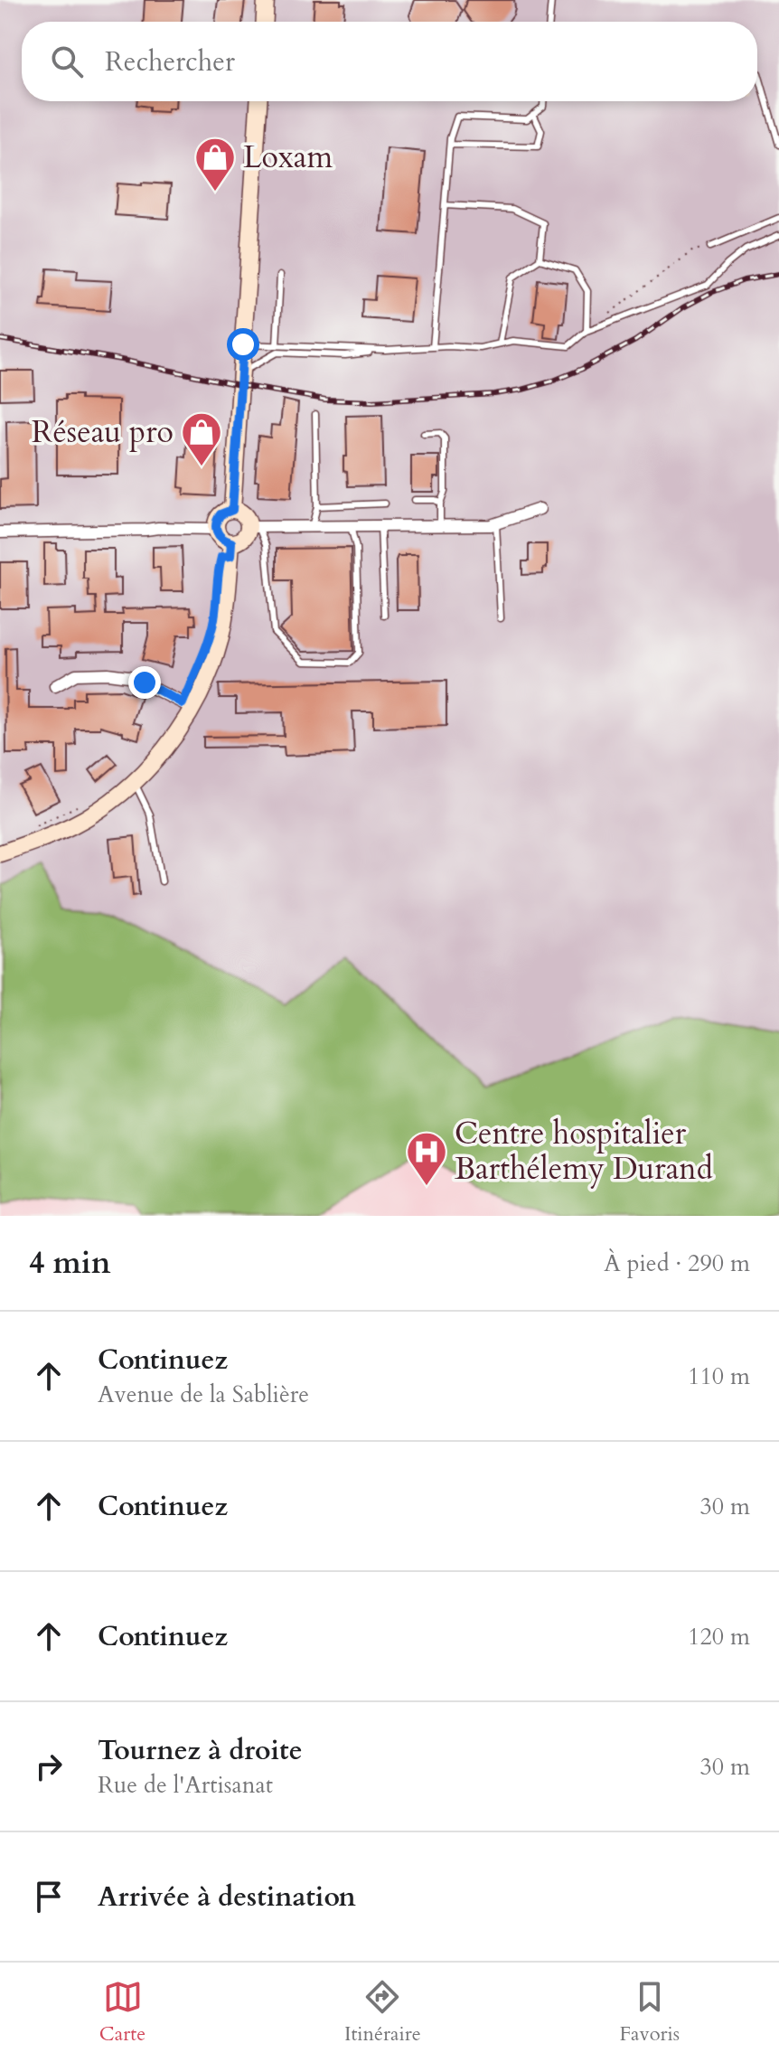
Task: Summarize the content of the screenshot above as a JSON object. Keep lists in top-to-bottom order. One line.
{"places":{"shop":["Loxam","Réseau pro"],"hospital":["Centre hospitalier Barthélemy Durand"]},"page":{"search":"Rechercher","heading":["4 min","À pied · 290 m"],"list":[["Continuez","Avenue de la Sablière","110 m"],["Continuez","30 m"],["Continuez","120 m"],["Tournez à droite","Rue de l'Artisanat","30 m"],"Arrivée à destination"],"nav":["Carte","Itinéraire","Favoris"]}}
